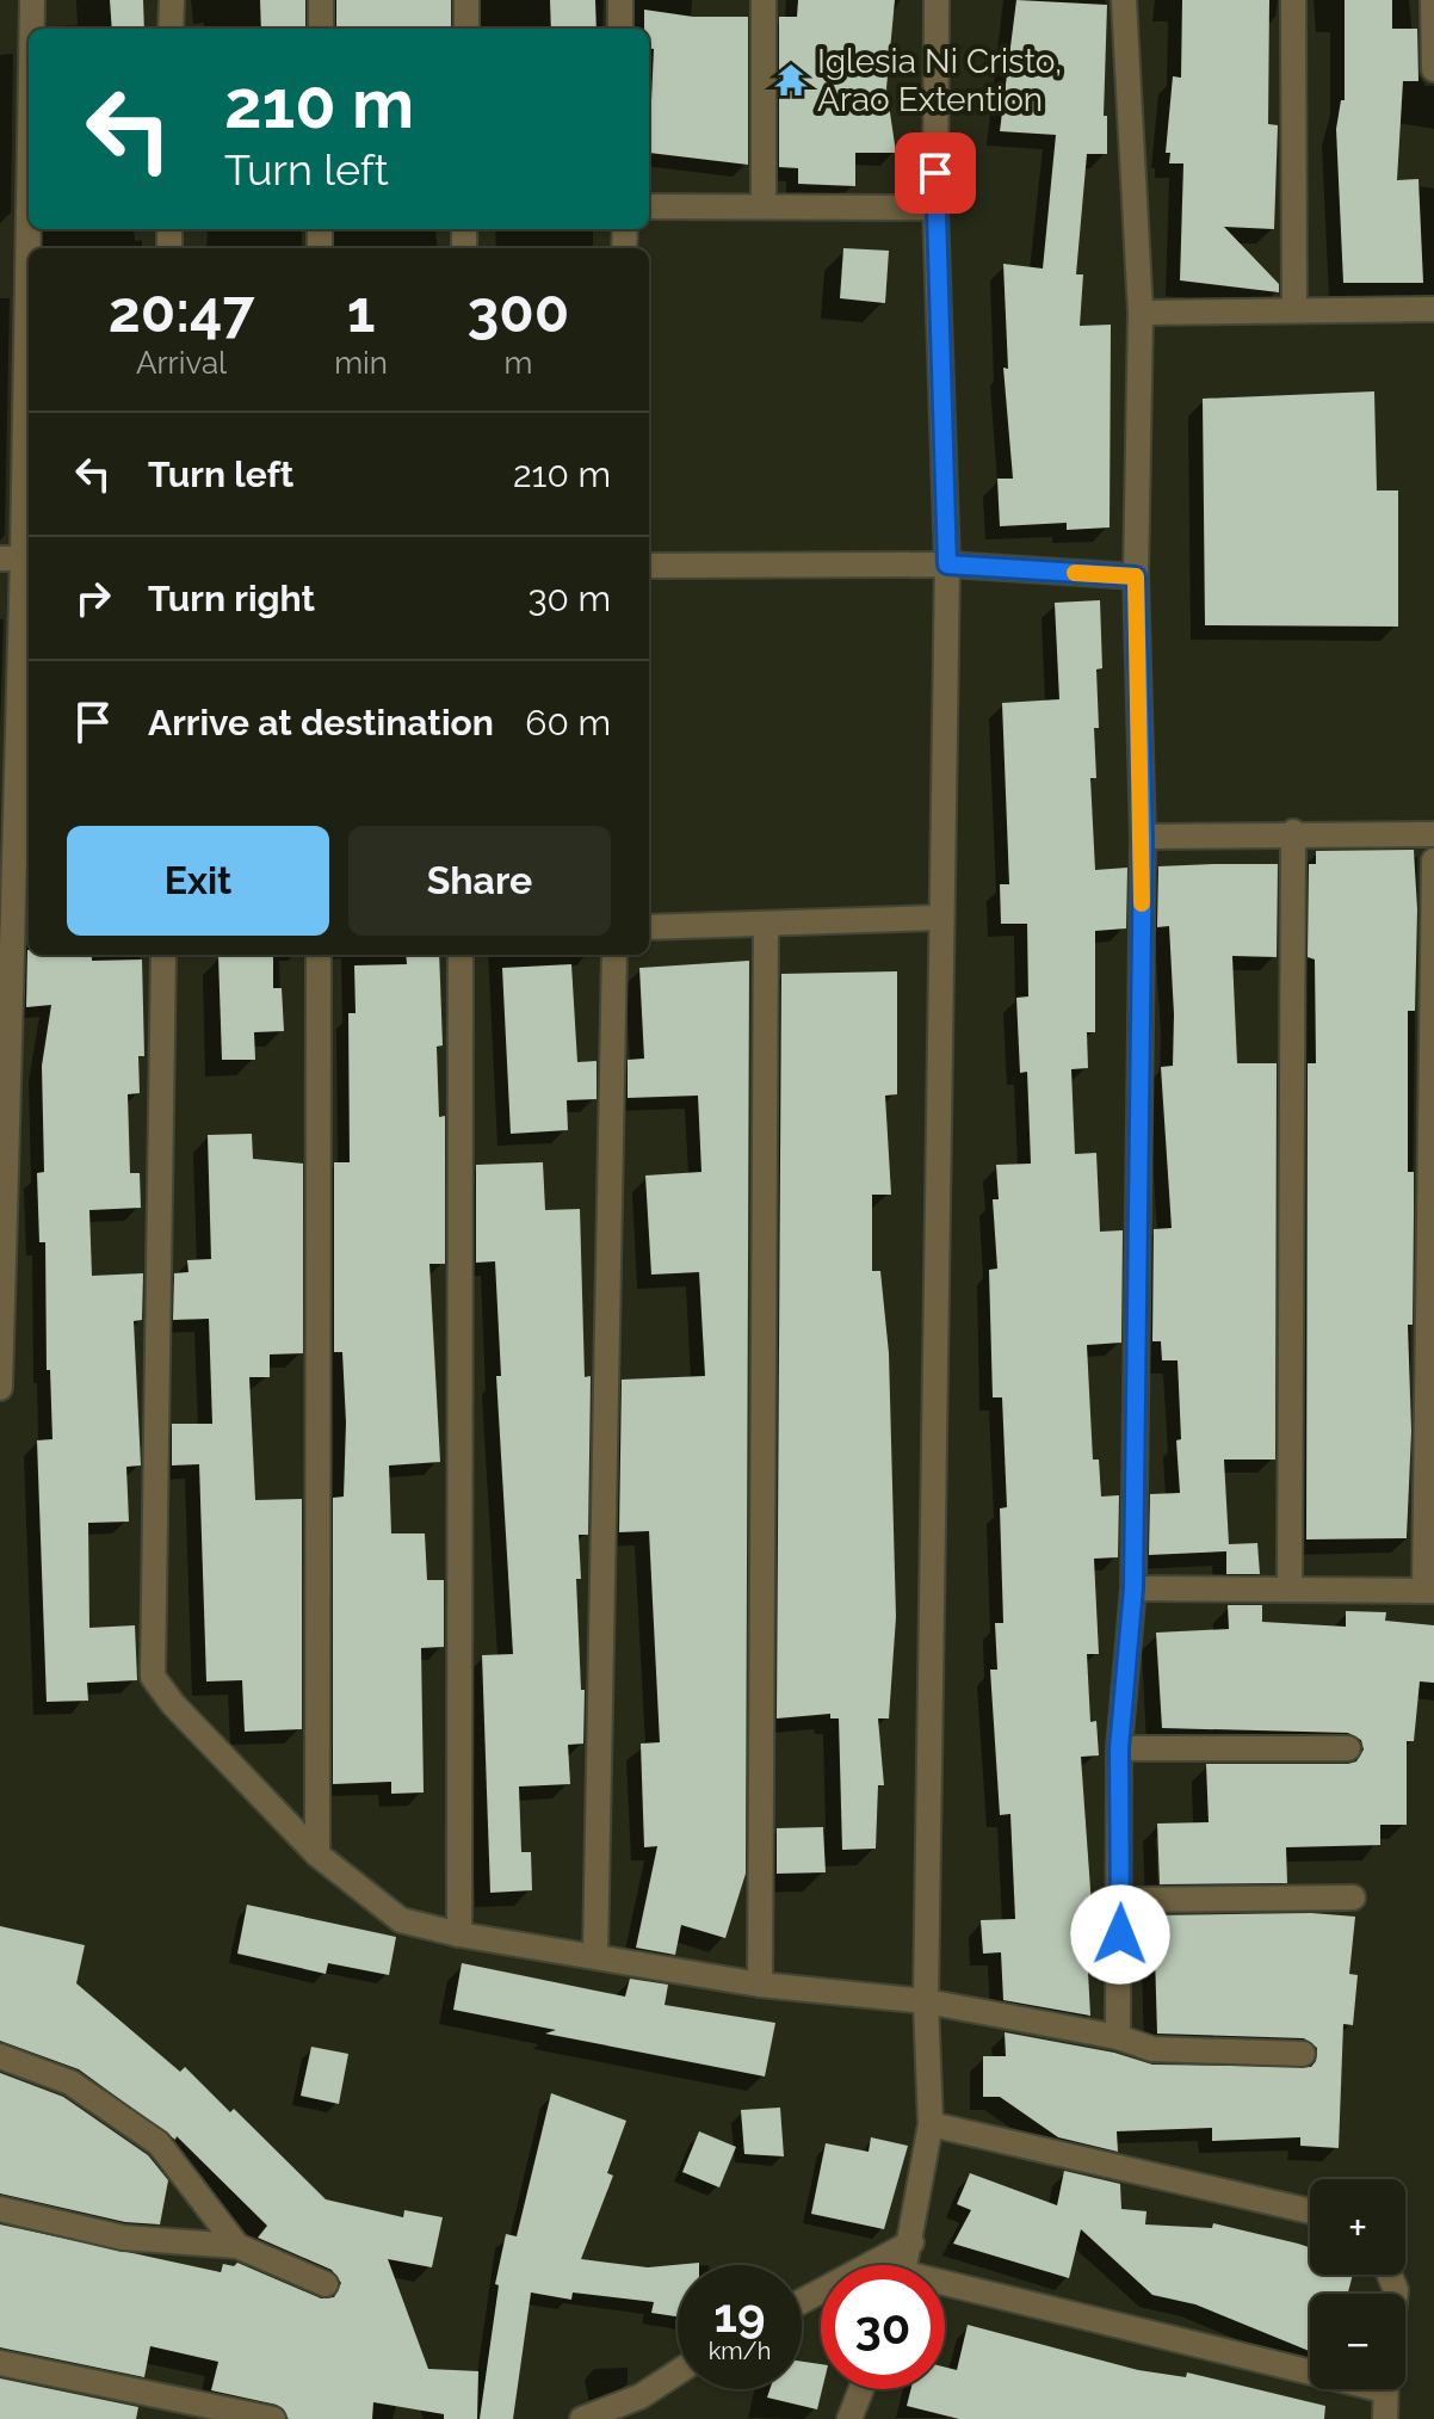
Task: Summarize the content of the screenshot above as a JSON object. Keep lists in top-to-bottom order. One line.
{"places":{"temple":["Iglesia Ni Cristo, Arao Extention"]},"page":{"turn":["210 m","Turn left"],"eta":["20:47","Arrival","1","min","300","m"],"list":[{"name":"Turn left","value":"210 m"},{"name":"Turn right","value":"30 m"},{"name":"Arrive at destination","value":"60 m"}],"buttons":["Exit","Share"],"map_buttons":["+","−"],"speed":"19 km/h","limit":"30"}}
